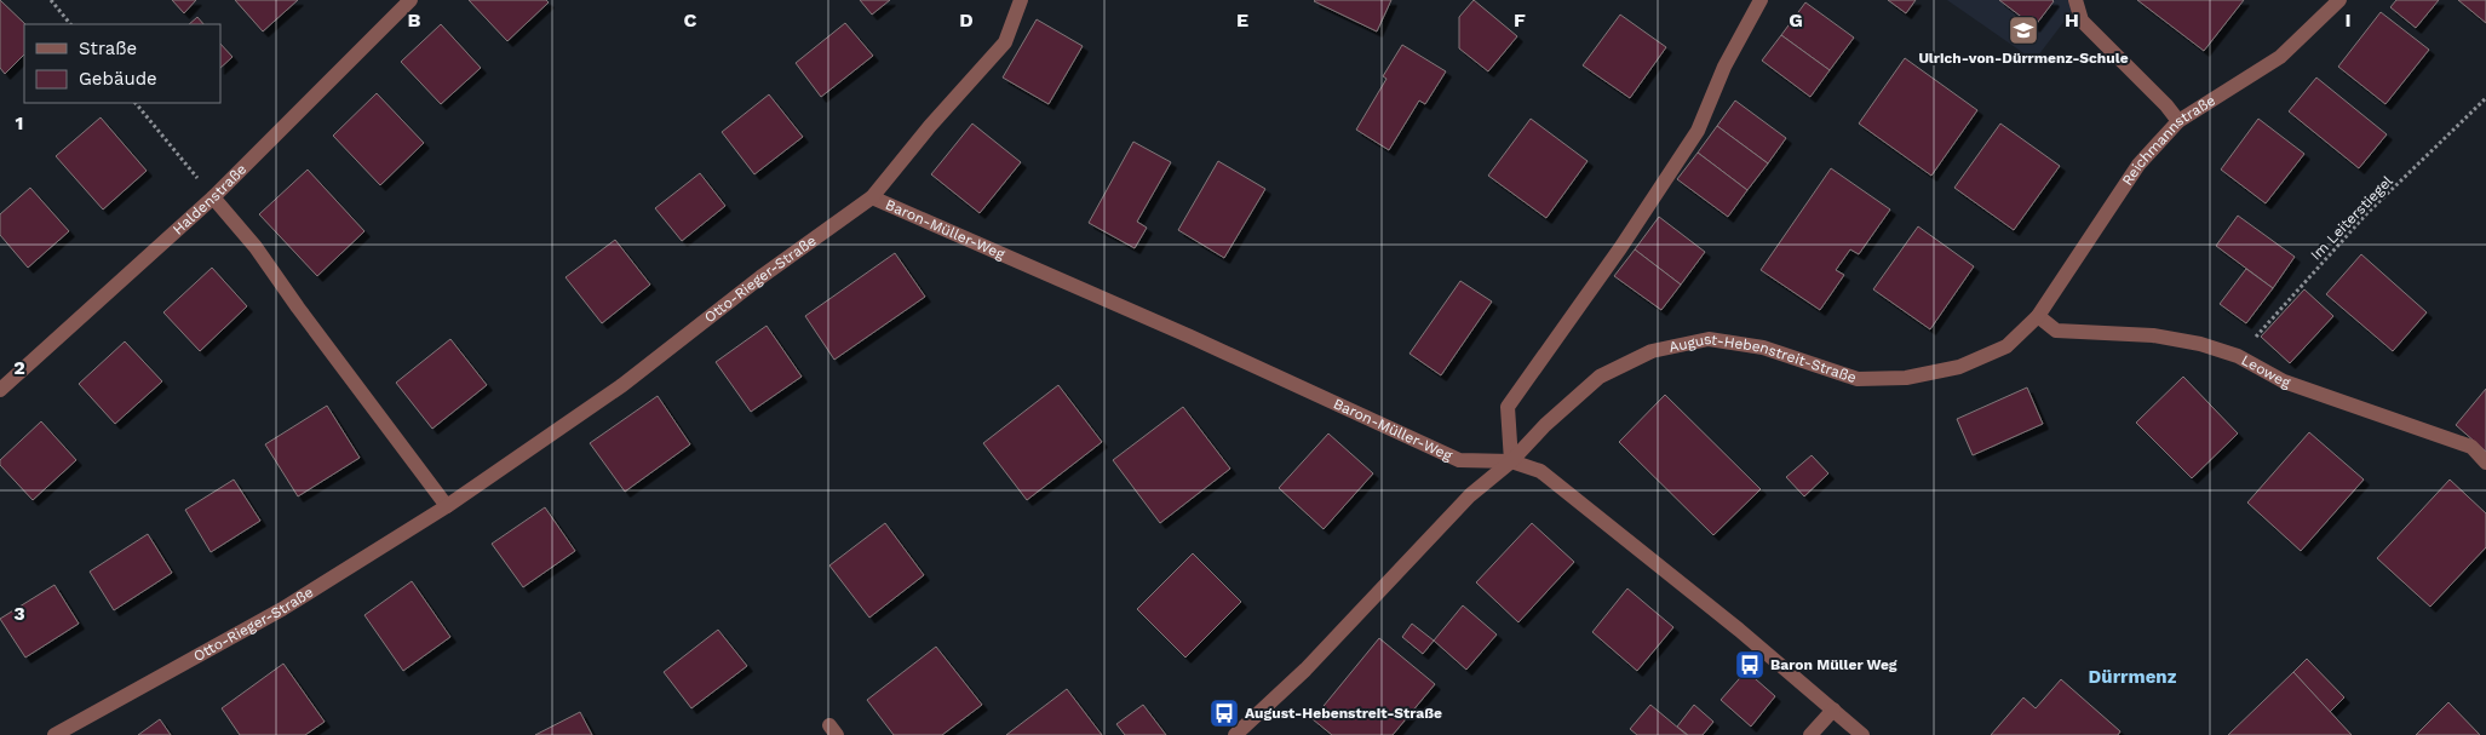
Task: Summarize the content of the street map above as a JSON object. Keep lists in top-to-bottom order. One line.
{"streets":{"street":["Reichmannstraße","Haldenstraße","Baron-Müller-Weg","Otto-Rieger-Straße","August-Hebenstreit-Straße","Leoweg"],"path":["Im Leiterstiegel"]},"crossings":[["Reichmannstraße","August-Hebenstreit-Straße"],["Reichmannstraße","Leoweg"],["Im Leiterstiegel","Leoweg"],["Baron-Müller-Weg","Otto-Rieger-Straße"],["Baron-Müller-Weg","August-Hebenstreit-Straße"],["August-Hebenstreit-Straße","Leoweg"]],"districts":["Dürrmenz"],"places":{"school or university":["Ulrich-von-Dürrmenz-Schule"],"bus stop":["Baron Müller Weg","August-Hebenstreit-Straße"]},"legend":["Straße","Gebäude"],"grid":{"columns":["B","C","D","E","F","G","H","I"],"rows":["1","2","3"]}}
